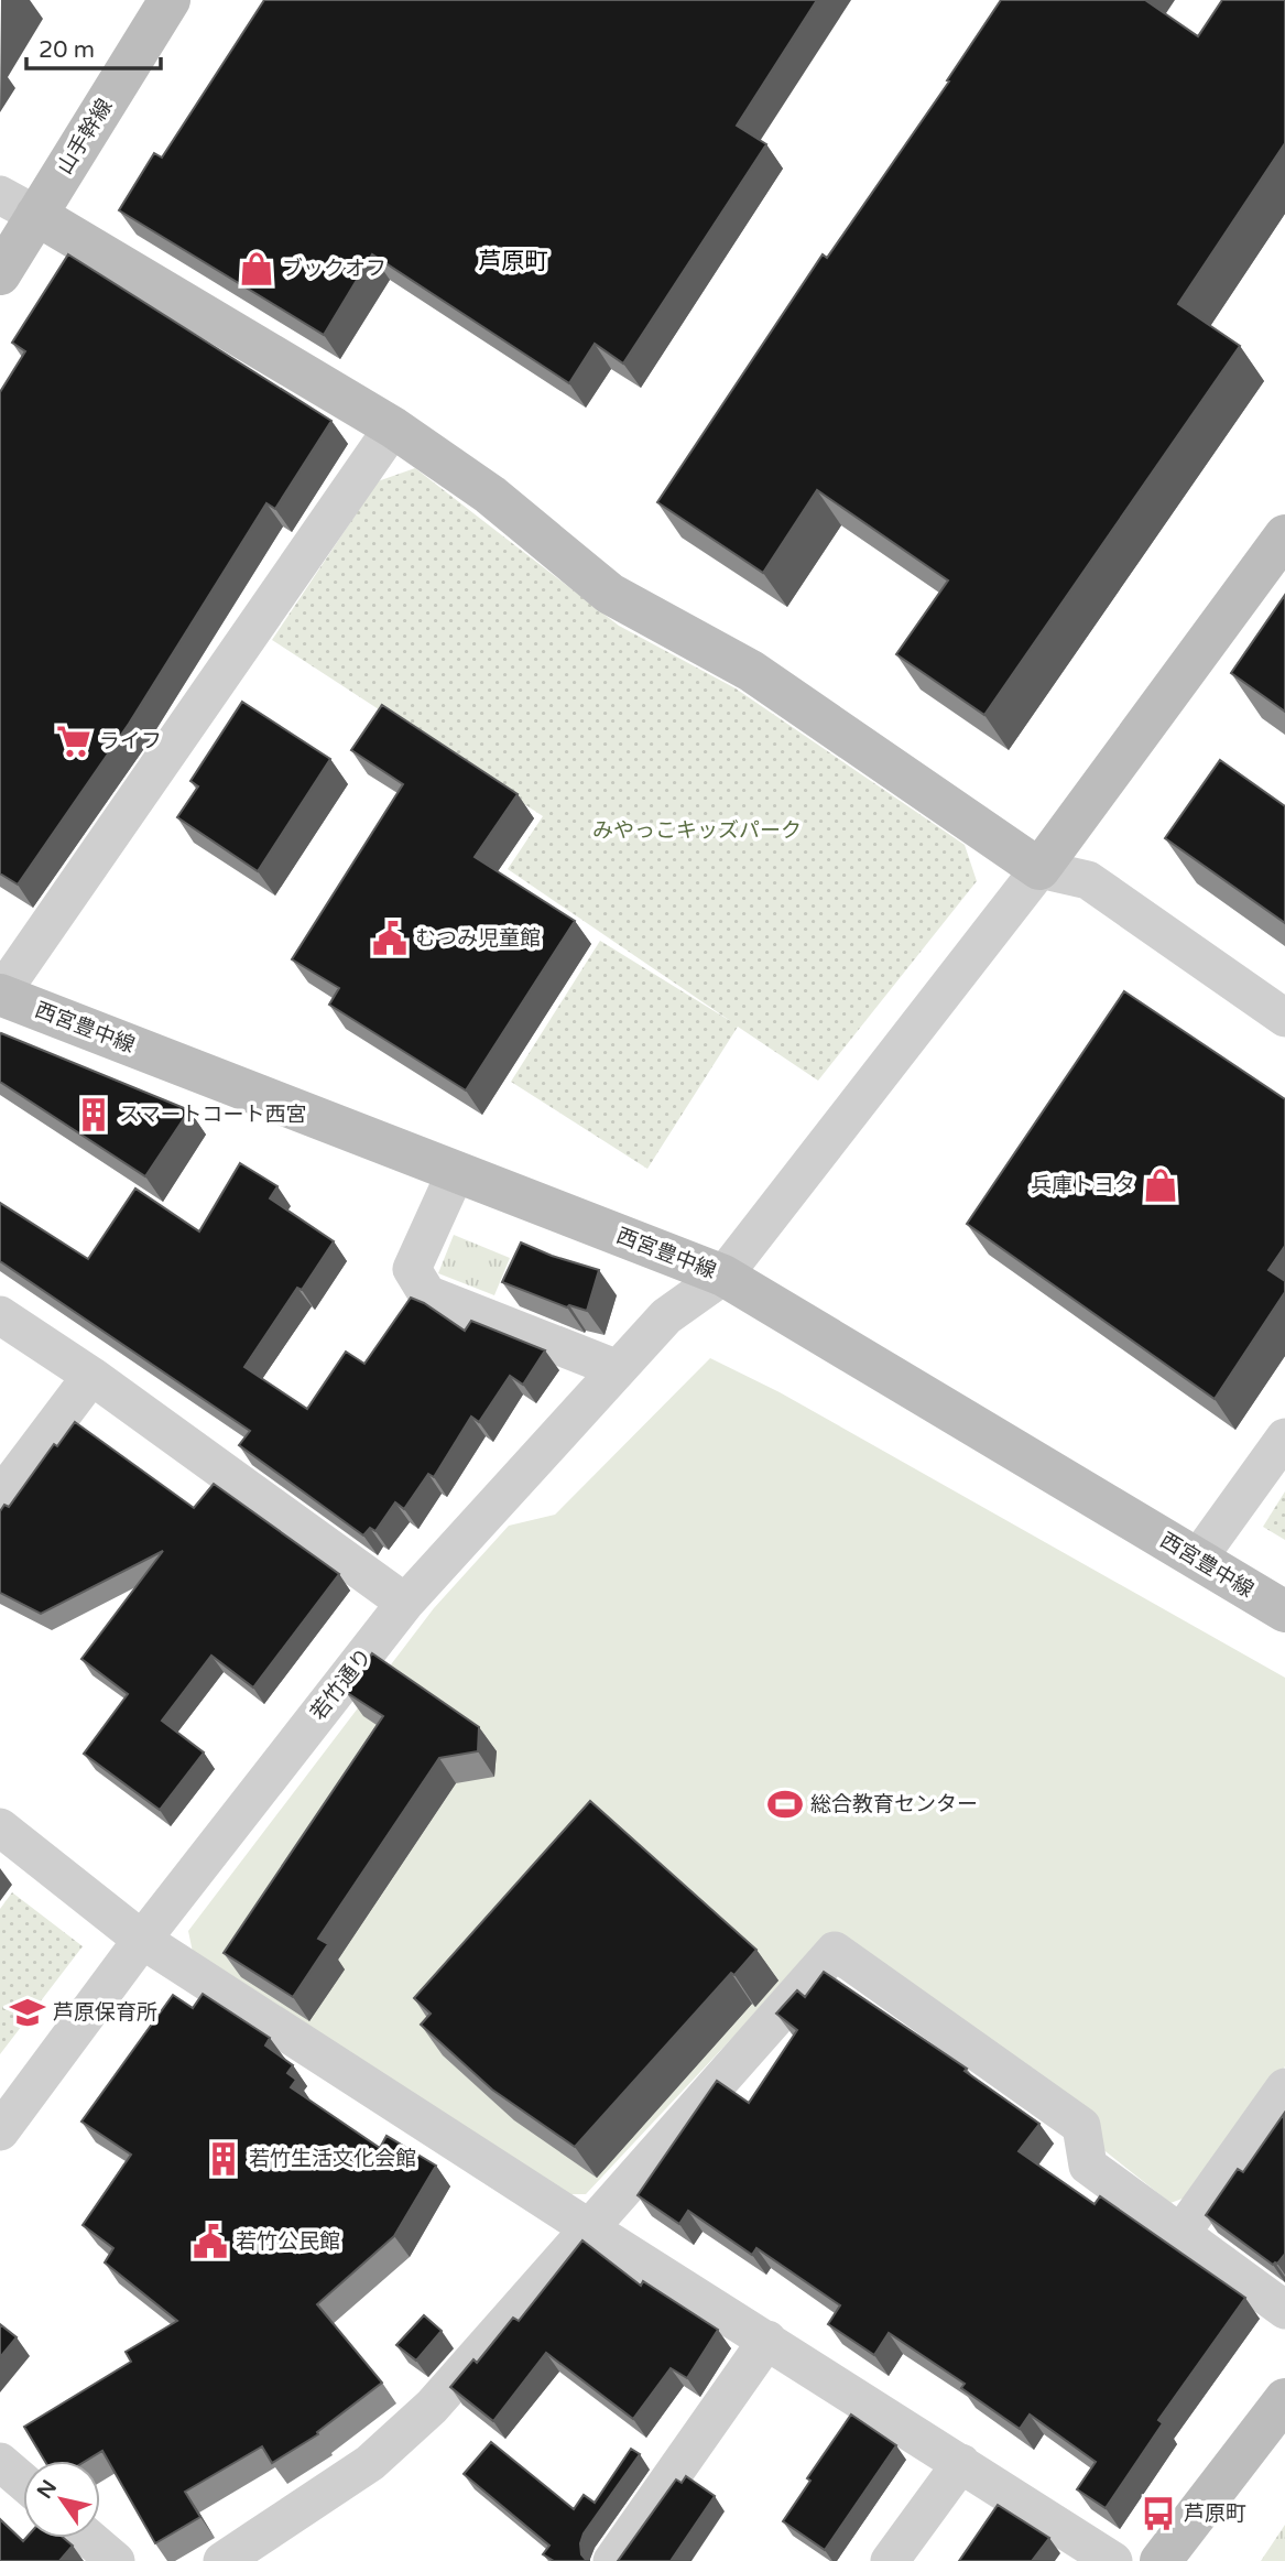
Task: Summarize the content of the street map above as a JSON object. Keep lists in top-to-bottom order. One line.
{"streets":{"street":["山手幹線","西宮豊中線","若竹通り"]},"crossings":[["西宮豊中線","若竹通り"]],"districts":["芦原町"],"parks":["みやっこキッズパーク"],"places":{"shop":["ブックオフ","兵庫トヨタ"],"supermarket":["ライフ"],"public building":["むつみ児童館","若竹公民館"],"building":["スマートコート西宮","若竹生活文化会館"],"sports":["総合教育センター"],"school or university":["芦原保育所"],"bus stop":["芦原町"]},"scale_bar":"20 m","north":"top left"}
